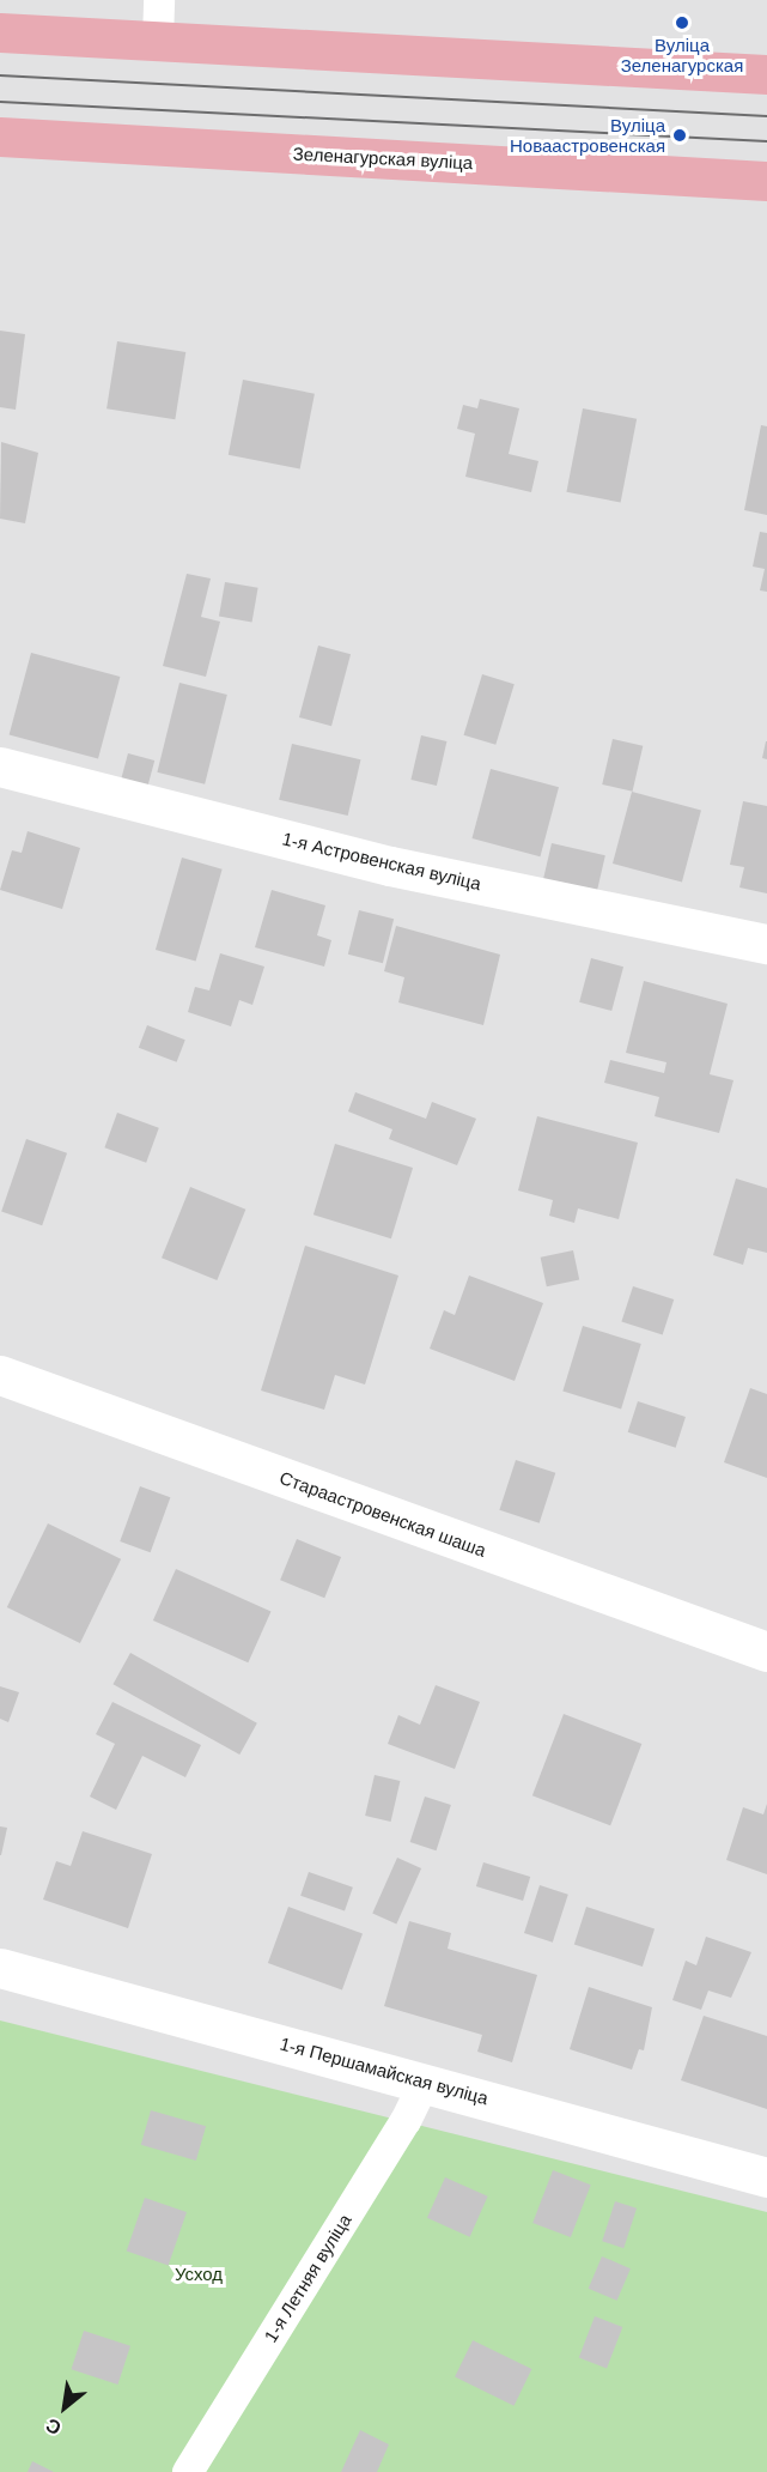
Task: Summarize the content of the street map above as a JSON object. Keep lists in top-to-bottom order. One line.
{"streets":{"main road":["Зеленагурская вуліца"],"street":["1-я Астровенская вуліца","Стараастровенская шаша","1-я Першамайская вуліца"],"lane":["1-я Летняя вуліца"]},"crossings":[["1-я Першамайская вуліца","1-я Летняя вуліца"]],"parks":["Усход"],"places":["Вуліца Зеленагурская","Вуліца Новаастровенская"],"north":"bottom left"}
